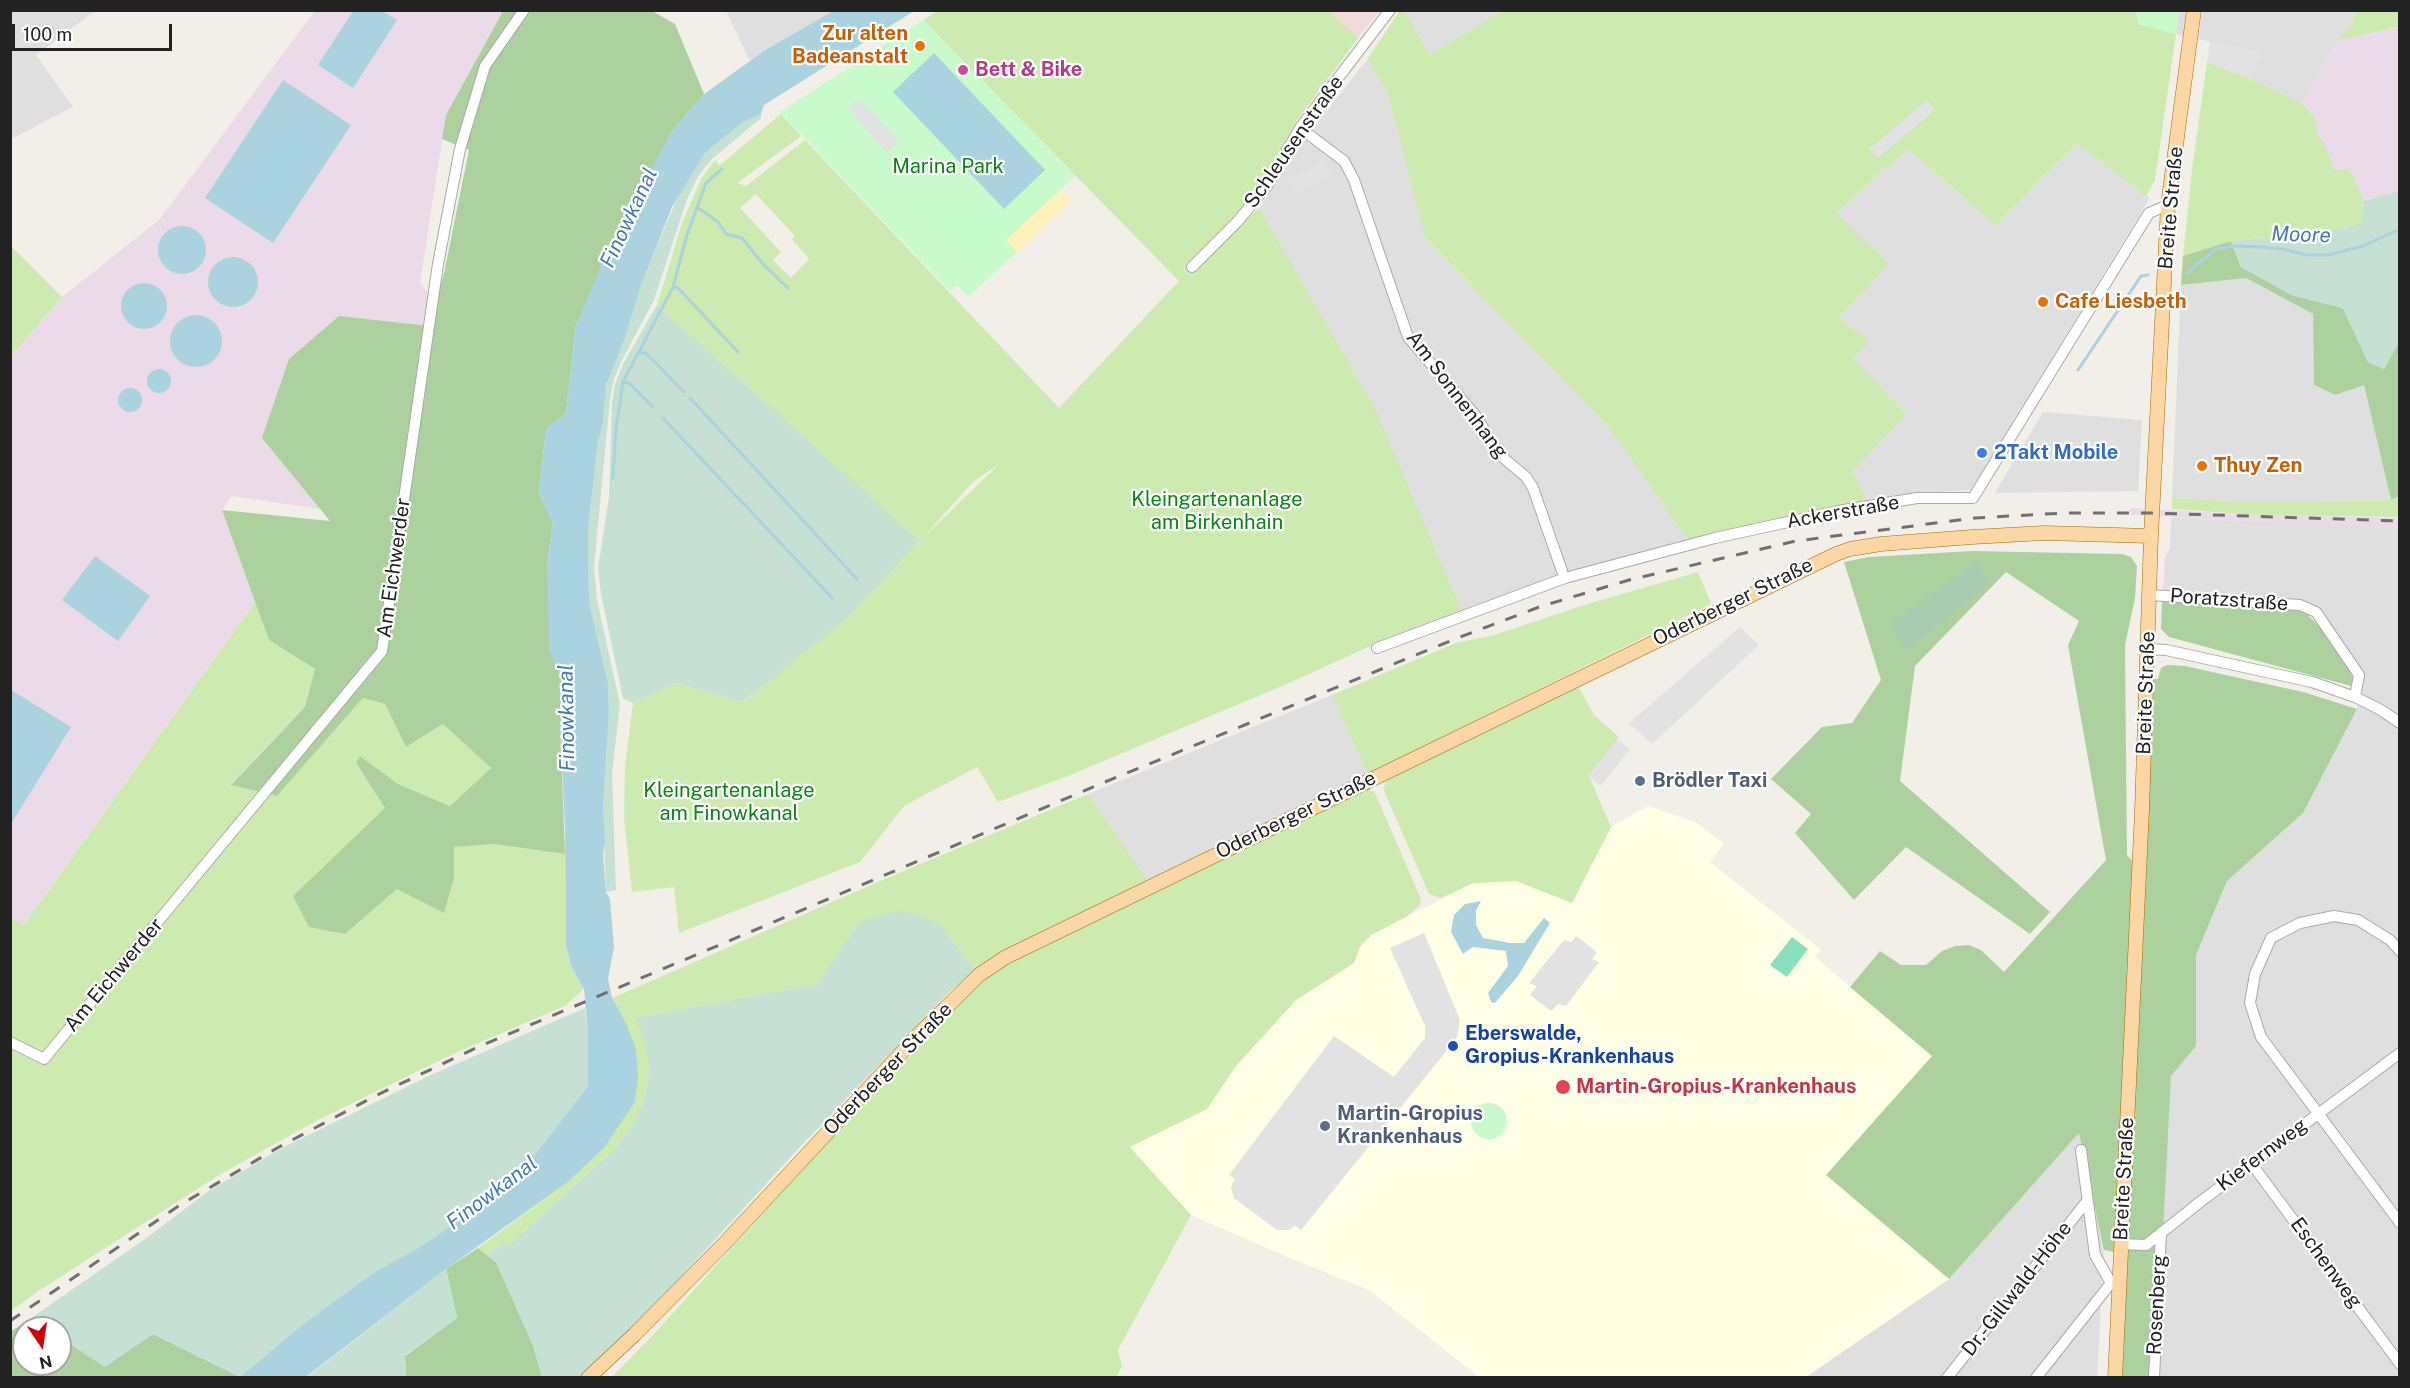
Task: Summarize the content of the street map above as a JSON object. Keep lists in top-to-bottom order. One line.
{"streets":{"main road":["Breite Straße","Oderberger Straße"],"street":["Schleusenstraße","Am Sonnenhang","Ackerstraße","Am Eichwerder","Poratzstraße","Kiefernweg","Eschenweg","Dr.-Gillwald-Höhe","Rosenberg"]},"crossings":[["Schleusenstraße","Am Sonnenhang"],["Breite Straße","Ackerstraße"],["Breite Straße","Poratzstraße"],["Breite Straße","Oderberger Straße"],["Breite Straße","Kiefernweg"],["Breite Straße","Dr.-Gillwald-Höhe"],["Kiefernweg","Eschenweg"],["Kiefernweg","Rosenberg"]],"water":["Finowkanal","Moore"],"parks":["Marina Park","Kleingartenanlage am Birkenhain","Kleingartenanlage am Finowkanal"],"places":["Zur alten Badeanstalt","Bett & Bike","Cafe Liesbeth","2Takt Mobile","Thuy Zen","Brödler Taxi","Eberswalde, Gropius-Krankenhaus","Martin-Gropius-Krankenhaus","Martin-Gropius Krankenhaus"],"scale_bar":"100 m","north":"bottom"}
